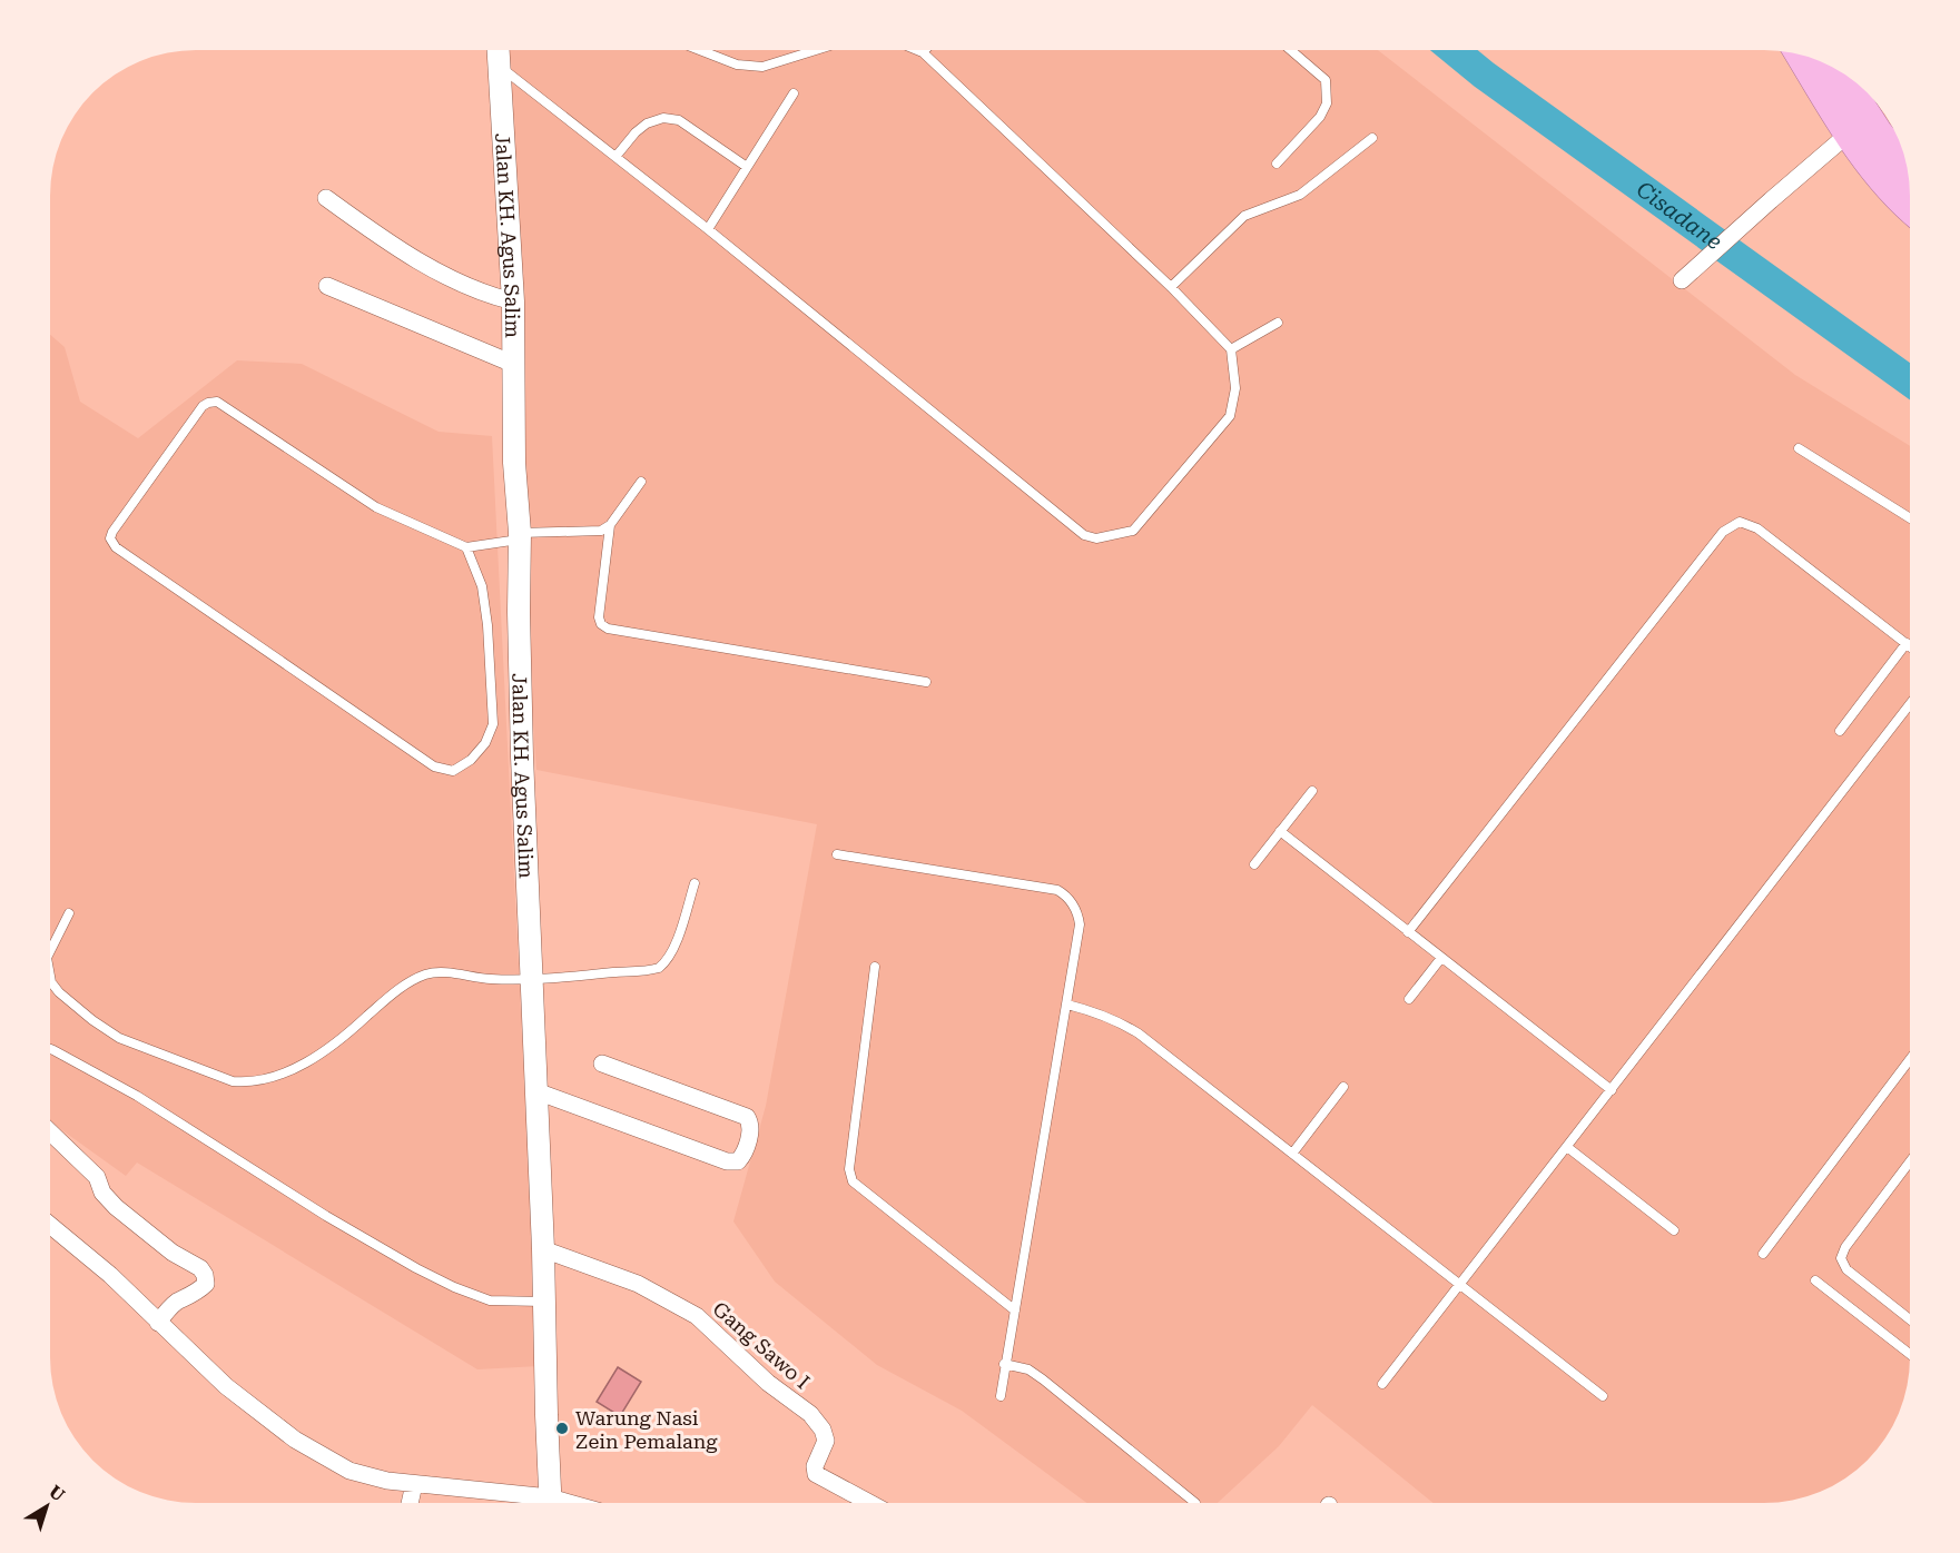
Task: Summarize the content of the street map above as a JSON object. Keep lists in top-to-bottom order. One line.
{"streets":{"street":["Jalan KH. Agus Salim","Gang Sawo I"]},"crossings":[["Jalan KH. Agus Salim","Gang Sawo I"]],"water":["Cisadane"],"places":["Warung Nasi Zein Pemalang"],"north":"top right"}
